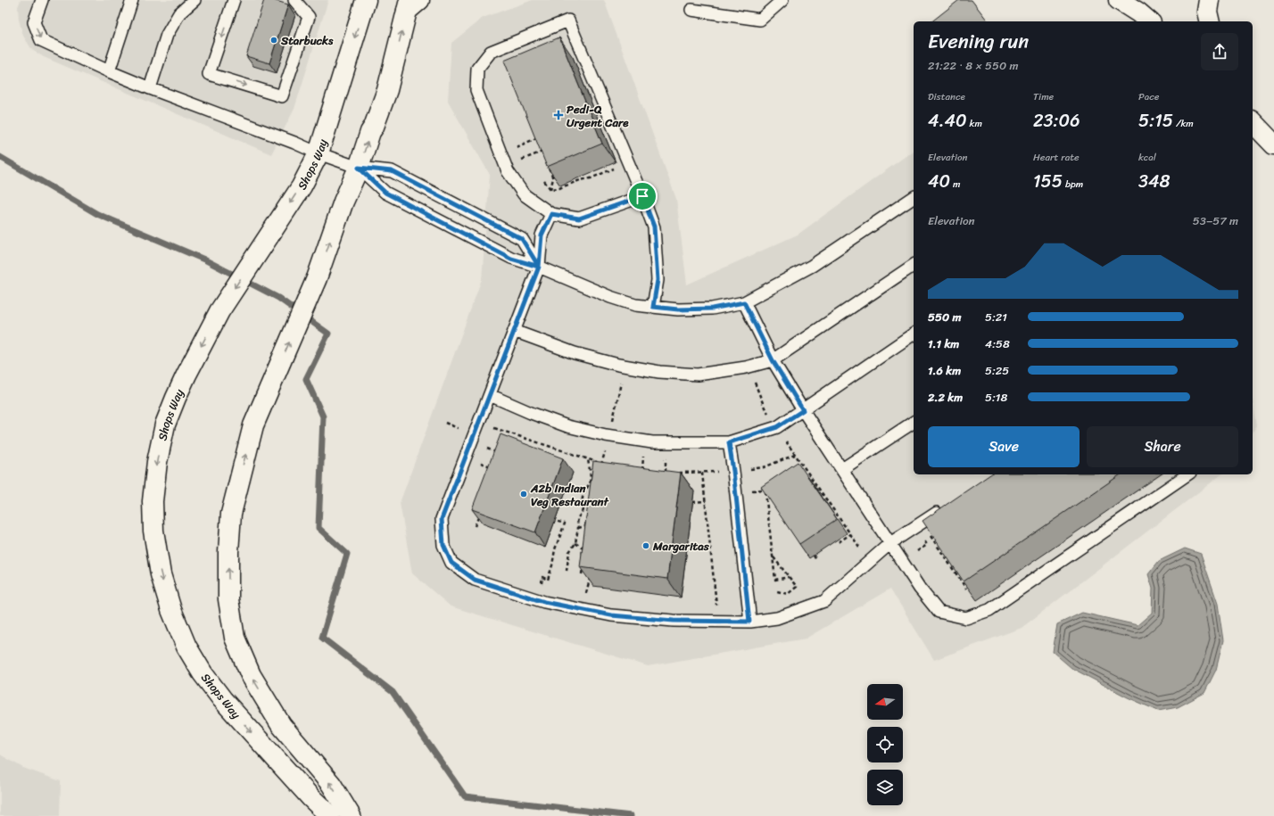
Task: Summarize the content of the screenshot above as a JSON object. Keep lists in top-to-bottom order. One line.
{"streets":{"main road":["Shops Way"]},"places":{"other":["Starbucks","A2b Indian Veg Restaurant","Margaritas"],"health":["Pedi-Q Urgent Care"]},"north":"left","page":{"heading":["Evening run","21:22 · 8 × 550 m"],"stats":[["Distance","4.40 km"],["Time","23:06"],["Pace","5:15 /km"],["Elevation","40 m"],["Heart rate","155 bpm"],["kcal","348"]],"chart":["Elevation","53–57 m"],"list":[{"name":"550 m","note":"5:21"},{"name":"1.1 km","note":"4:58"},{"name":"1.6 km","note":"5:25"},{"name":"2.2 km","note":"5:18"}],"buttons":["Save","Share"]}}
